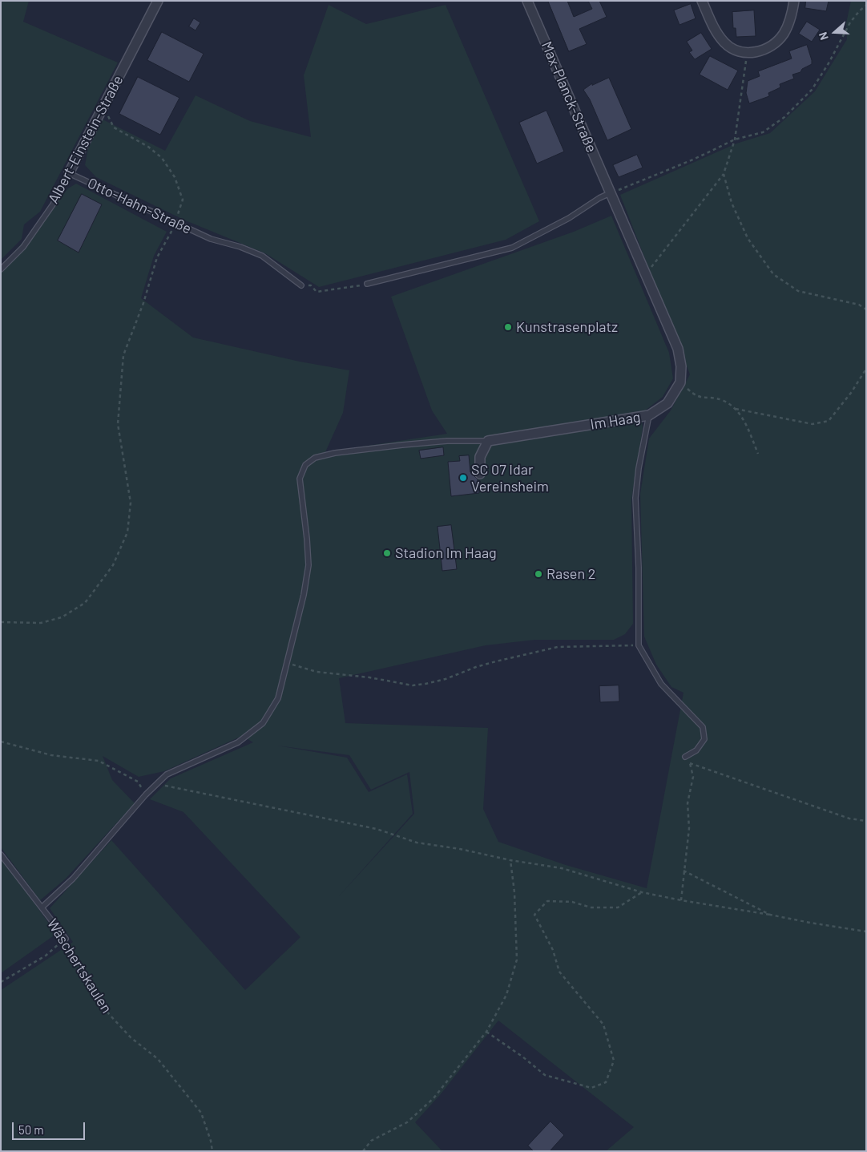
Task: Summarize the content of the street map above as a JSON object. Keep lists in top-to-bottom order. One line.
{"streets":{"street":["Max-Planck-Straße","Albert-Einstein-Straße","Im Haag"],"lane":["Otto-Hahn-Straße","Wäschertskaulen"]},"crossings":[["Albert-Einstein-Straße","Otto-Hahn-Straße"]],"places":["Kunstrasenplatz","SC 07 Idar Vereinsheim","Stadion Im Haag","Rasen 2"],"scale_bar":"50 m","north":"left"}
